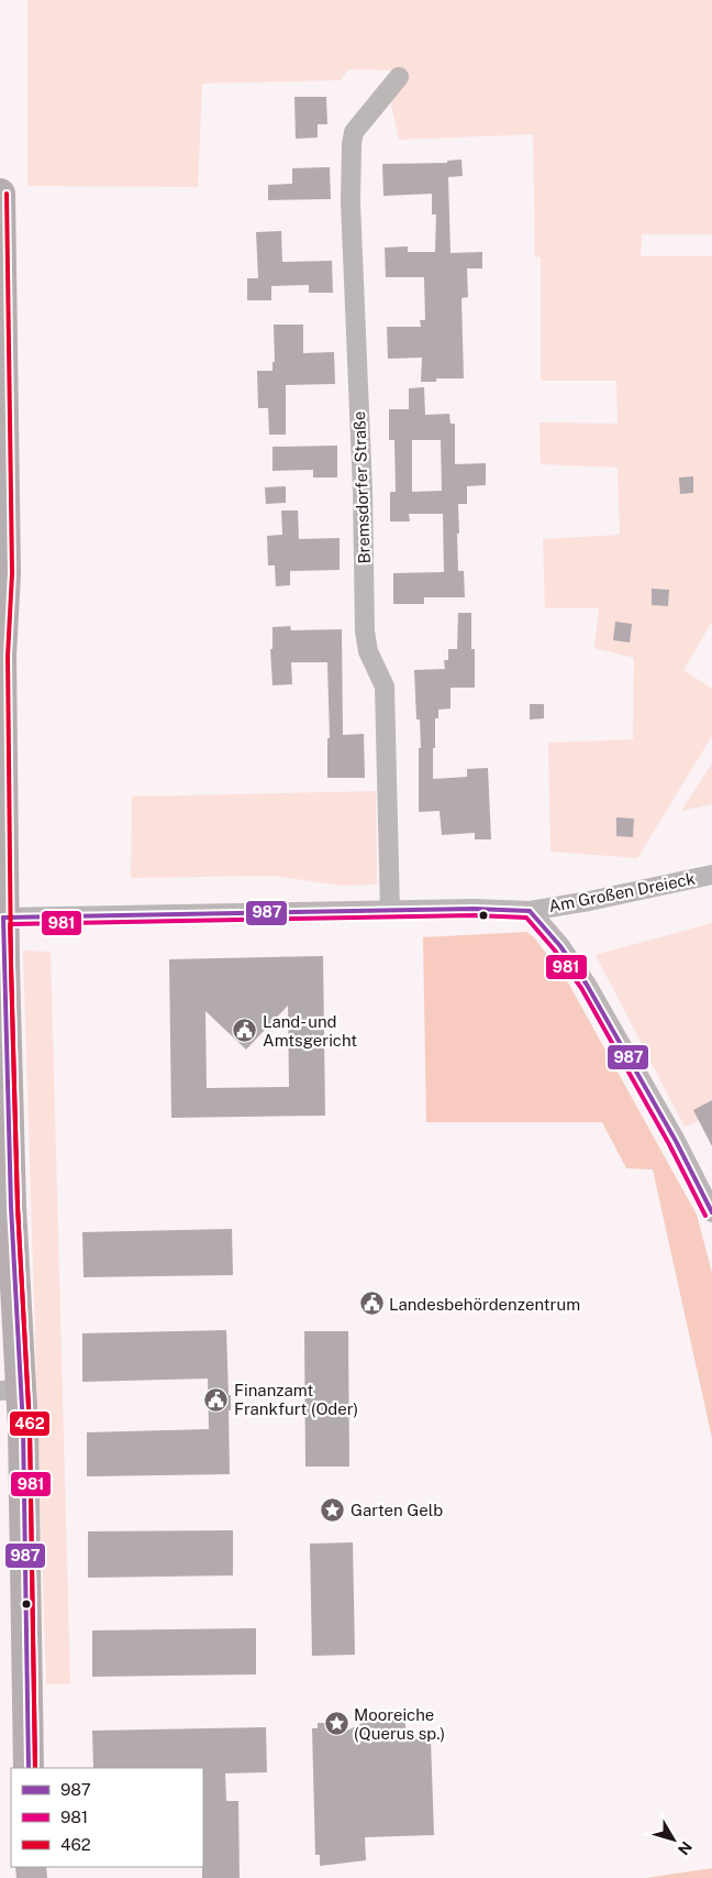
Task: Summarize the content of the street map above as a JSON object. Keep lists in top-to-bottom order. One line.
{"streets":{"street":["Bremsdorfer Straße","Am Großen Dreieck"]},"crossings":[["Bremsdorfer Straße","Am Großen Dreieck"]],"places":{"public building":["Land- und Amtsgericht","Landesbehördenzentrum","Finanzamt Frankfurt (Oder)"],"place":["Garten Gelb","Mooreiche (Querus sp.)"]},"lines":["transit line 462","transit line 987","transit line 981"],"legend":["987","981","462"],"north":"bottom right"}
